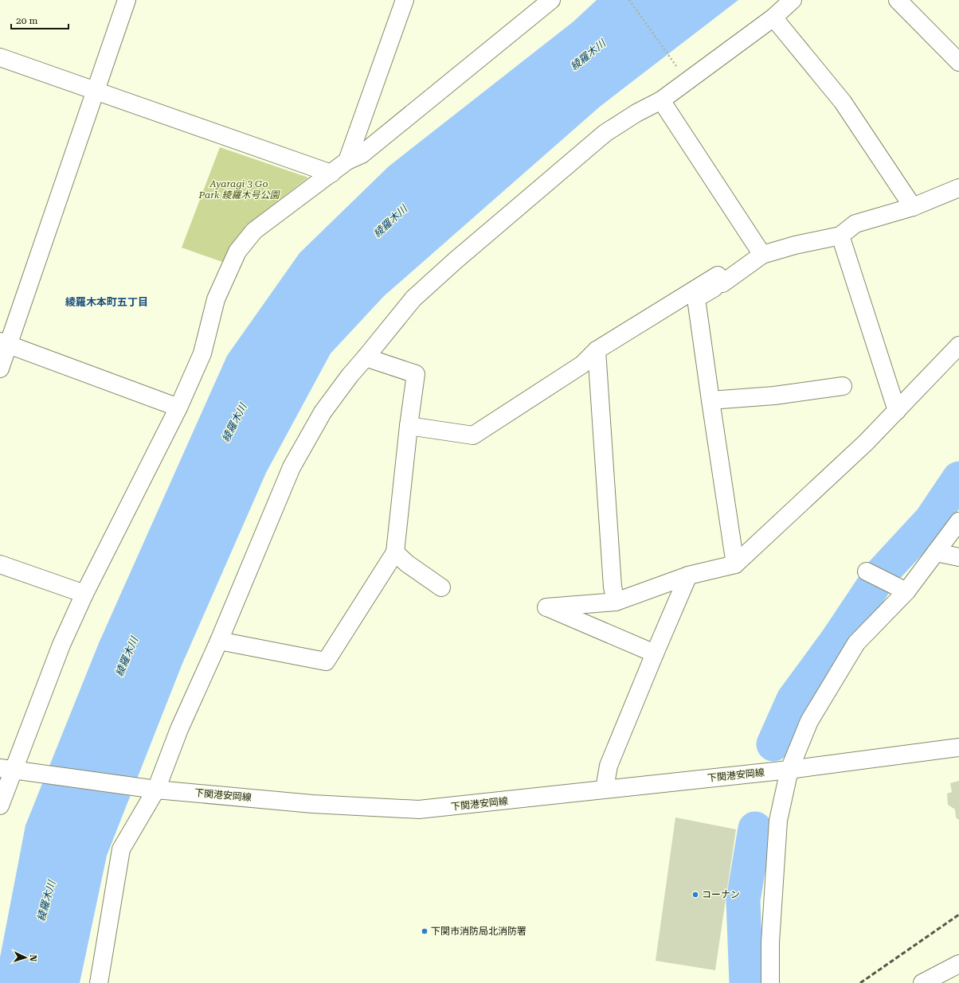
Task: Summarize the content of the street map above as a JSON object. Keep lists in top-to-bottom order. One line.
{"streets":{"street":["下関港安岡線"]},"districts":["綾羅木本町五丁目"],"water":["綾羅木川"],"parks":["Ayaragi 3 Go Park 綾羅木号公園"],"places":["コーナン","下関市消防局北消防署"],"scale_bar":"20 m","north":"right"}
